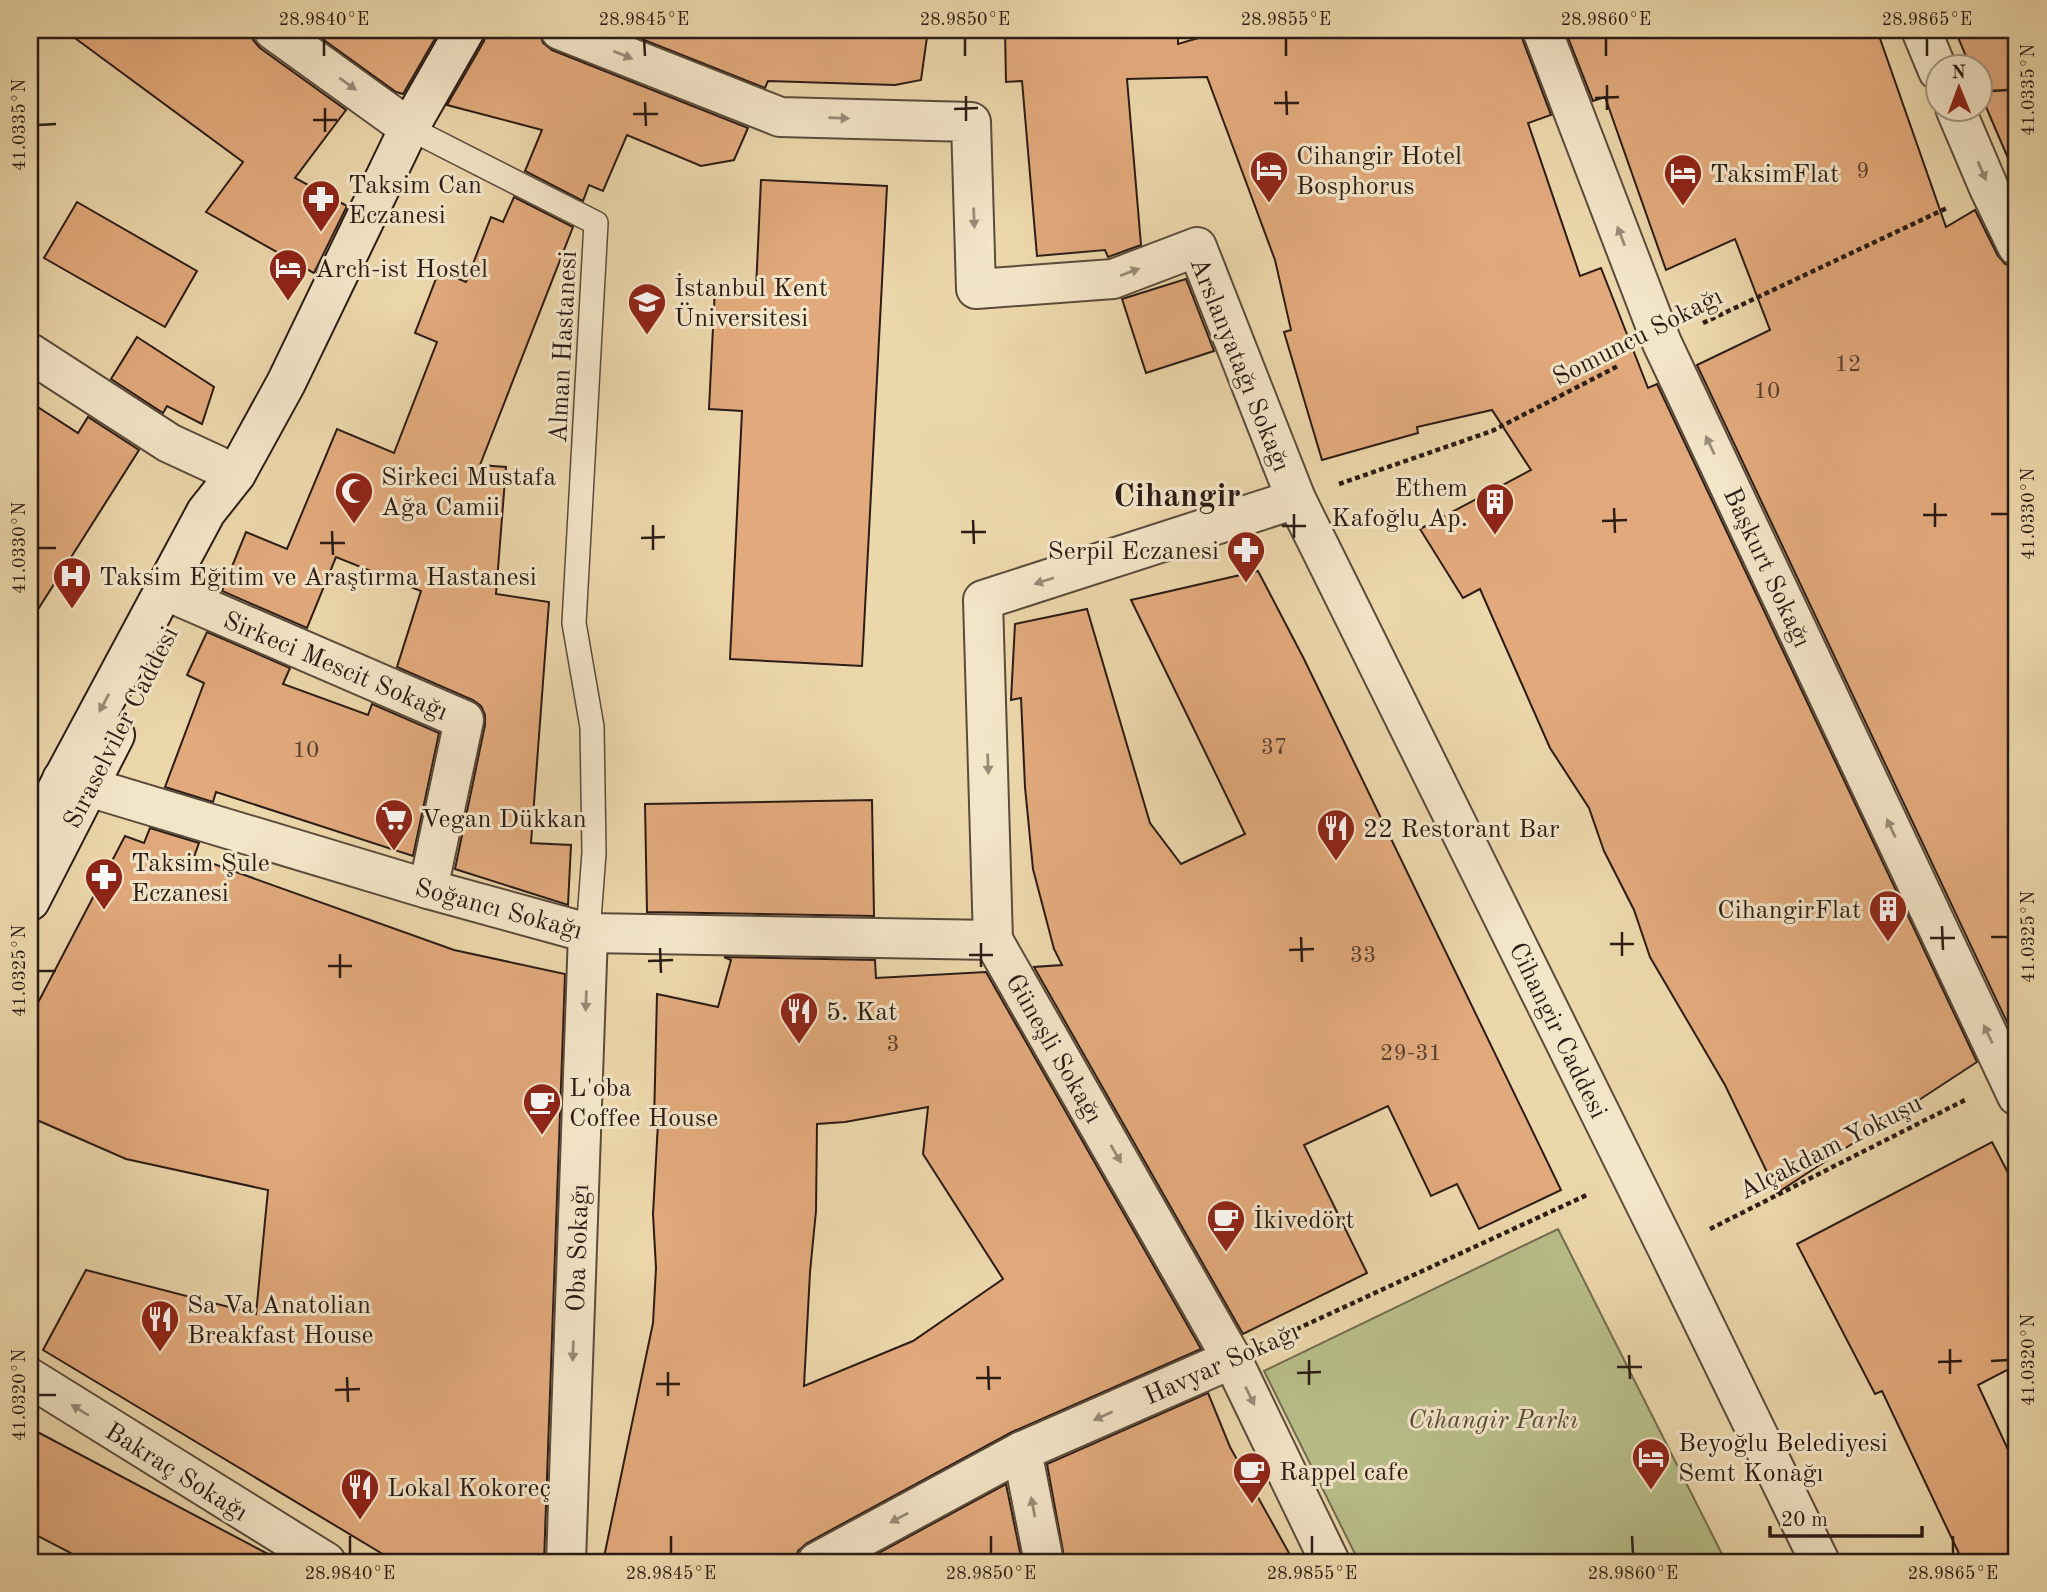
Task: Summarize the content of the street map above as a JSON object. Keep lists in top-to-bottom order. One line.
{"streets":{"street":["Arslanyatağı Sokağı","Başkurt Sokağı","Sirkeci Mescit Sokağı","Sıraselviler Caddesi","Soğancı Sokağı","Cihangir Caddesi","Güneşli Sokağı","Oba Sokağı","Havyar Sokağı","Bakraç Sokağı"],"lane":["Alman Hastanesi"],"path":["Somuncu Sokağı","Alçakdam Yokuşu"]},"crossings":[["Somuncu Sokağı","Arslanyatağı Sokağı"],["Somuncu Sokağı","Başkurt Sokağı"],["Somuncu Sokağı","Cihangir Caddesi"],["Somuncu Sokağı","Güneşli Sokağı"],["Alman Hastanesi","Sıraselviler Caddesi"],["Alman Hastanesi","Soğancı Sokağı"],["Alman Hastanesi","Oba Sokağı"],["Arslanyatağı Sokağı","Cihangir Caddesi"],["Arslanyatağı Sokağı","Güneşli Sokağı"],["Başkurt Sokağı","Alçakdam Yokuşu"],["Sirkeci Mescit Sokağı","Sıraselviler Caddesi"],["Sirkeci Mescit Sokağı","Soğancı Sokağı"],["Sıraselviler Caddesi","Soğancı Sokağı"],["Soğancı Sokağı","Güneşli Sokağı"],["Soğancı Sokağı","Oba Sokağı"],["Cihangir Caddesi","Güneşli Sokağı"],["Cihangir Caddesi","Alçakdam Yokuşu"],["Cihangir Caddesi","Havyar Sokağı"],["Güneşli Sokağı","Havyar Sokağı"]],"one_way":["Başkurt Sokağı","Oba Sokağı","Havyar Sokağı","Bakraç Sokağı"],"districts":["Cihangir"],"parks":["Cihangir Parkı"],"places":{"hotel":["Cihangir Hotel Bosphorus","TaksimFlat","Arch-ist Hostel","Beyoğlu Belediyesi Semt Konağı"],"pharmacy":["Taksim Can Eczanesi","Serpil Eczanesi","Taksim Şule Eczanesi"],"school or university":["İstanbul Kent Üniversitesi"],"mosque":["Sirkeci Mustafa Ağa Camii"],"building":["Ethem Kafoğlu Ap.","CihangirFlat"],"hospital":["Taksim Eğitim ve Araştırma Hastanesi"],"supermarket":["Vegan Dükkan"],"restaurant":["22 Restorant Bar","5. Kat","Sa Va Anatolian Breakfast House","Lokal Kokoreç"],"cafe":["L'oba Coffee House","İkivedört","Rappel cafe"]},"house_numbers":["9","12","10","37","10","33","3","29-31"],"scale_bar":"20 m","north":"top","coordinates":["28.9840°E","28.9845°E","28.9850°E","28.9855°E","28.9860°E","28.9865°E","41.0335°N","41.0330°N","41.0325°N","41.0320°N"]}
